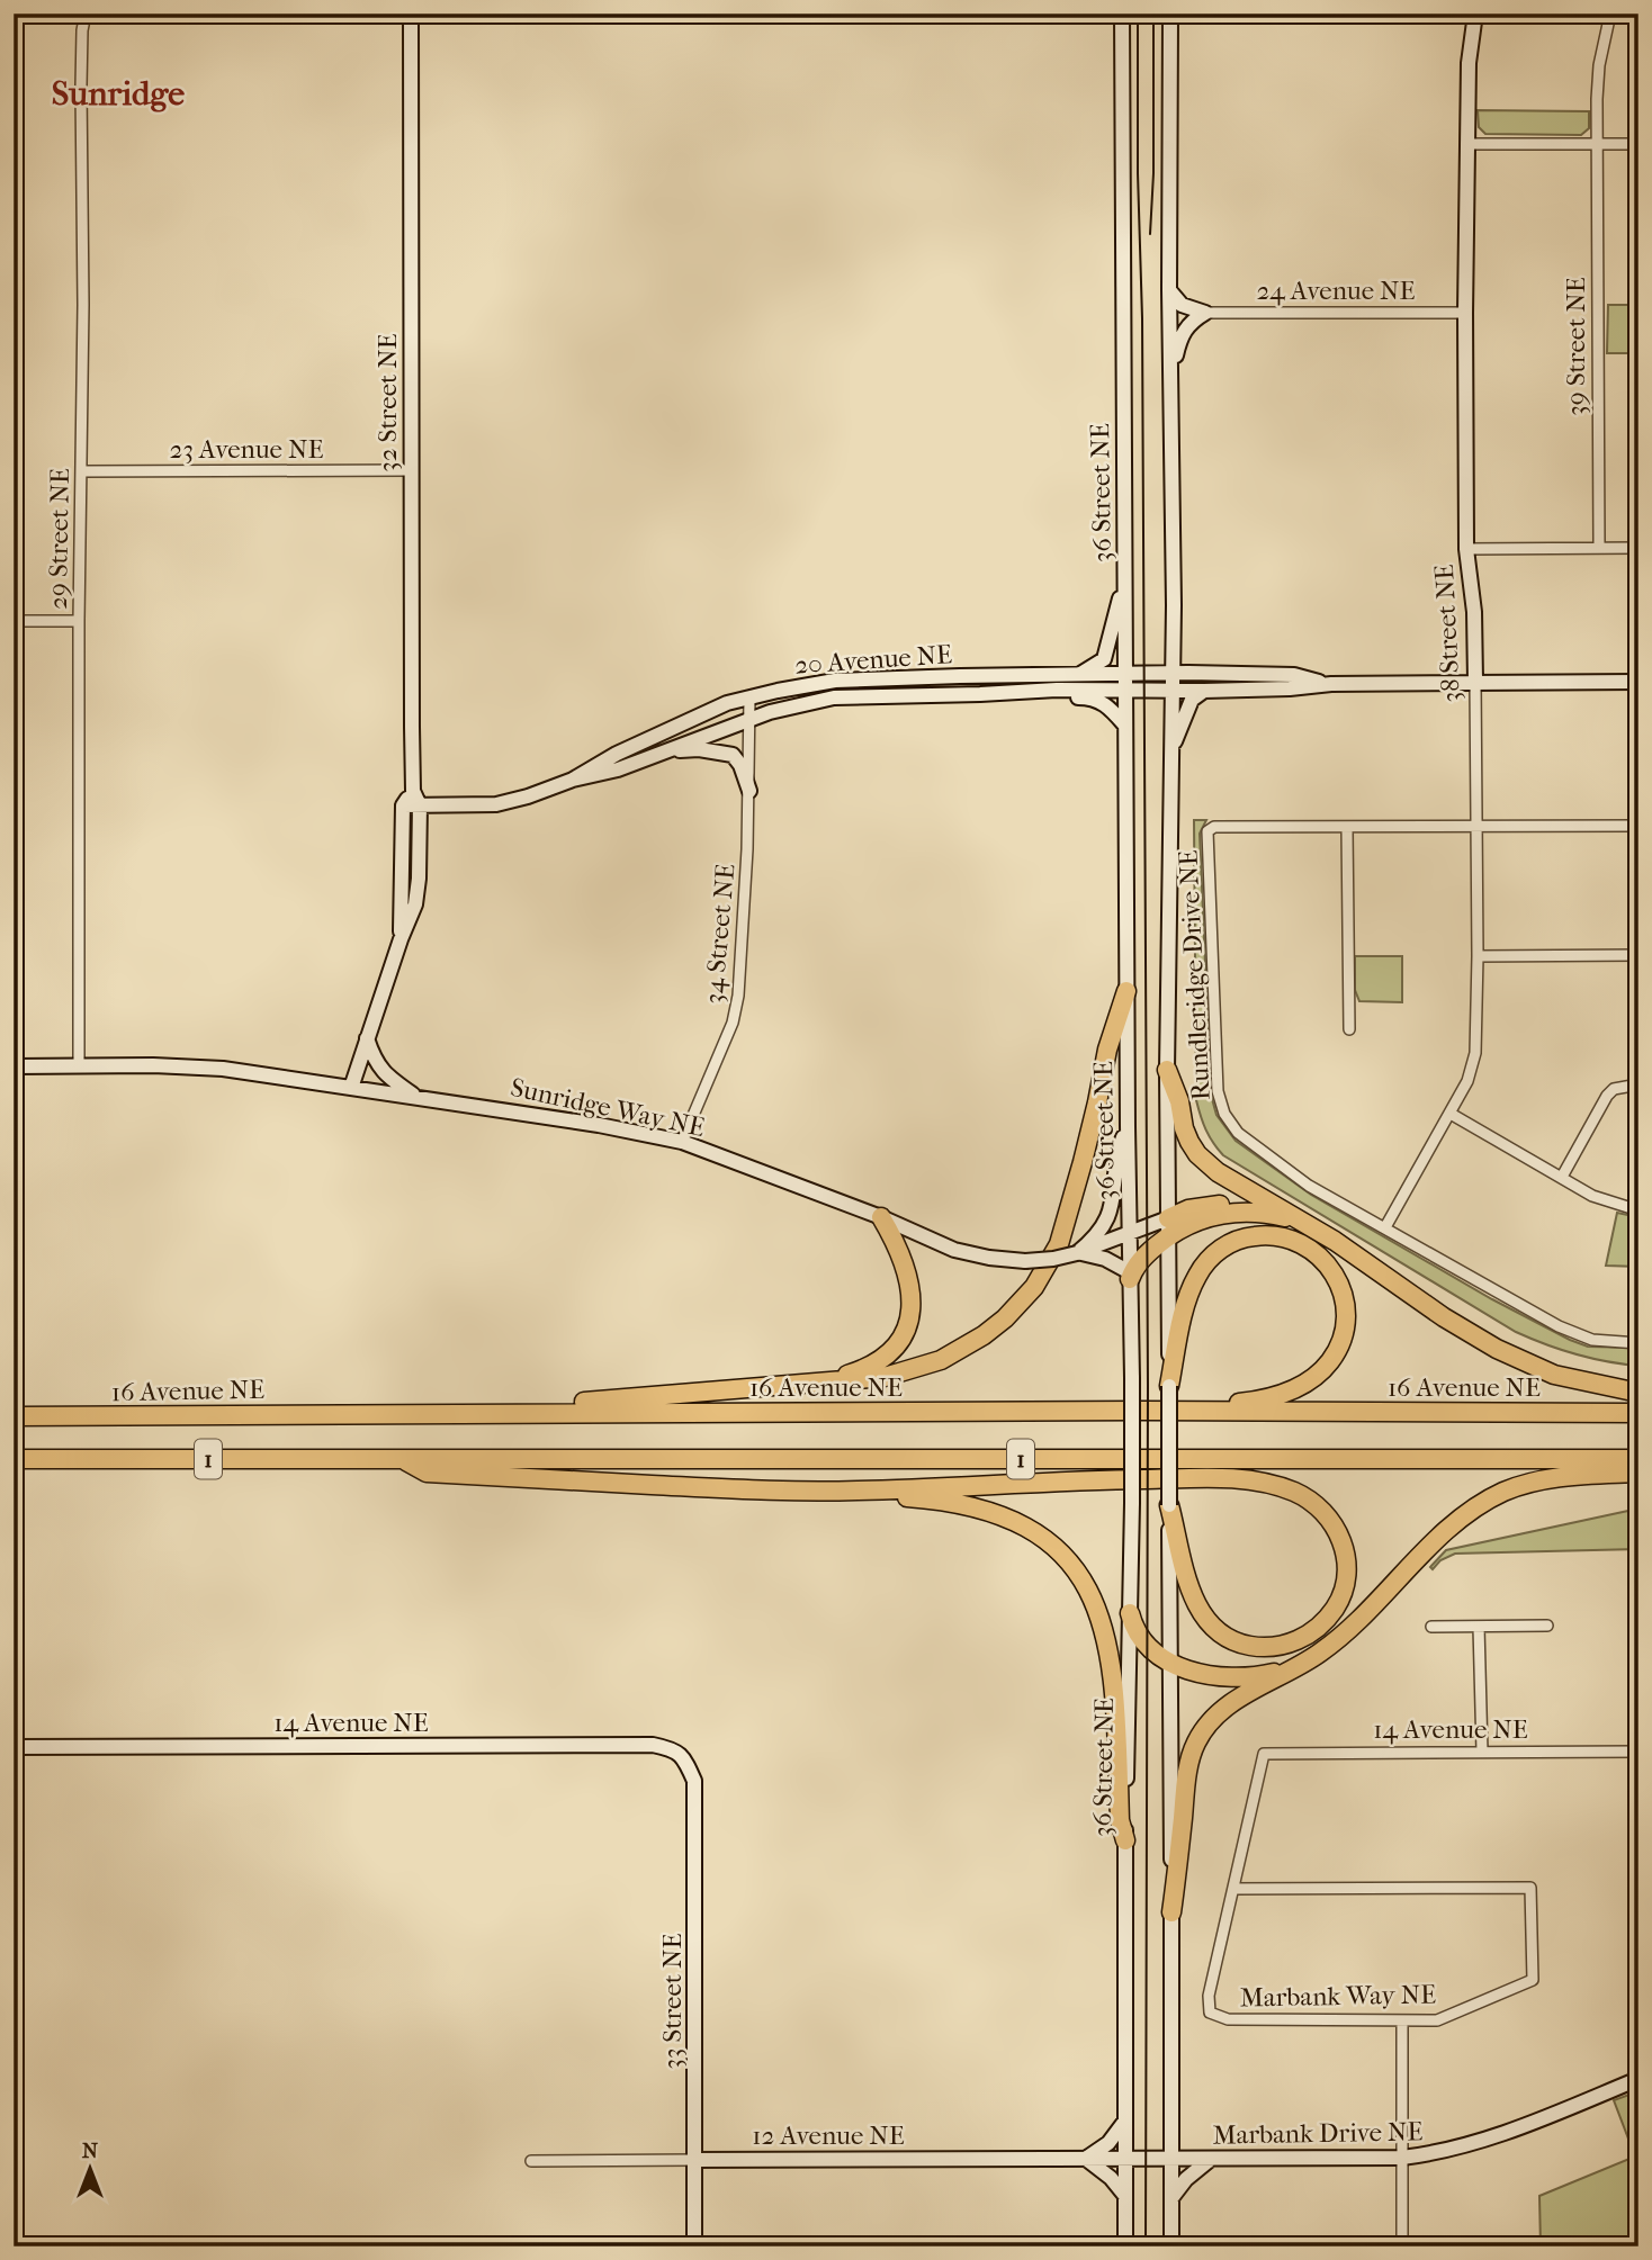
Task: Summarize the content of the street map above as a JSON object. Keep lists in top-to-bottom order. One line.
{"streets":{"highway":["16 Avenue NE","1"],"street":["24 Avenue NE","39 Street NE","32 Street NE","23 Avenue NE","36 Street NE","29 Street NE","38 Street NE","20 Avenue NE","34 Street NE","Rundleridge Drive NE","Sunridge Way NE","14 Avenue NE","Marbank Way NE","33 Street NE","Marbank Drive NE","12 Avenue NE"]},"crossings":[["24 Avenue NE","38 Street NE"],["32 Street NE","23 Avenue NE"],["32 Street NE","20 Avenue NE"],["32 Street NE","Sunridge Way NE"],["23 Avenue NE","29 Street NE"],["36 Street NE","20 Avenue NE"],["36 Street NE","Sunridge Way NE"],["36 Street NE","Marbank Drive NE"],["36 Street NE","12 Avenue NE"],["29 Street NE","Sunridge Way NE"],["38 Street NE","Rundleridge Drive NE"],["20 Avenue NE","34 Street NE"],["34 Street NE","Sunridge Way NE"],["14 Avenue NE","Marbank Way NE"],["14 Avenue NE","33 Street NE"],["33 Street NE","12 Avenue NE"],["Marbank Drive NE","12 Avenue NE"]],"districts":["Sunridge"],"north":"top"}
